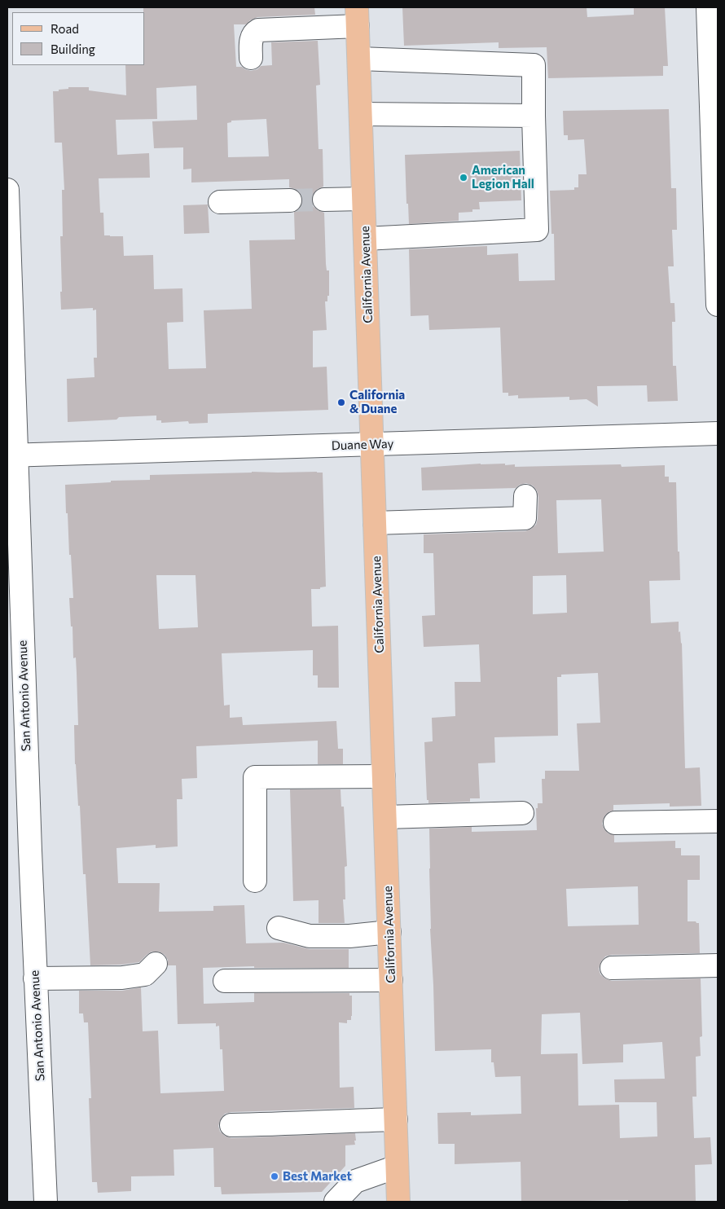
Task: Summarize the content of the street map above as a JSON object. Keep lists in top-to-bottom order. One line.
{"streets":{"main road":["California Avenue"],"street":["Duane Way","San Antonio Avenue"]},"crossings":[["California Avenue","Duane Way"],["Duane Way","San Antonio Avenue"]],"places":["American Legion Hall","California & Duane","Best Market"],"legend":["Road","Building"]}
